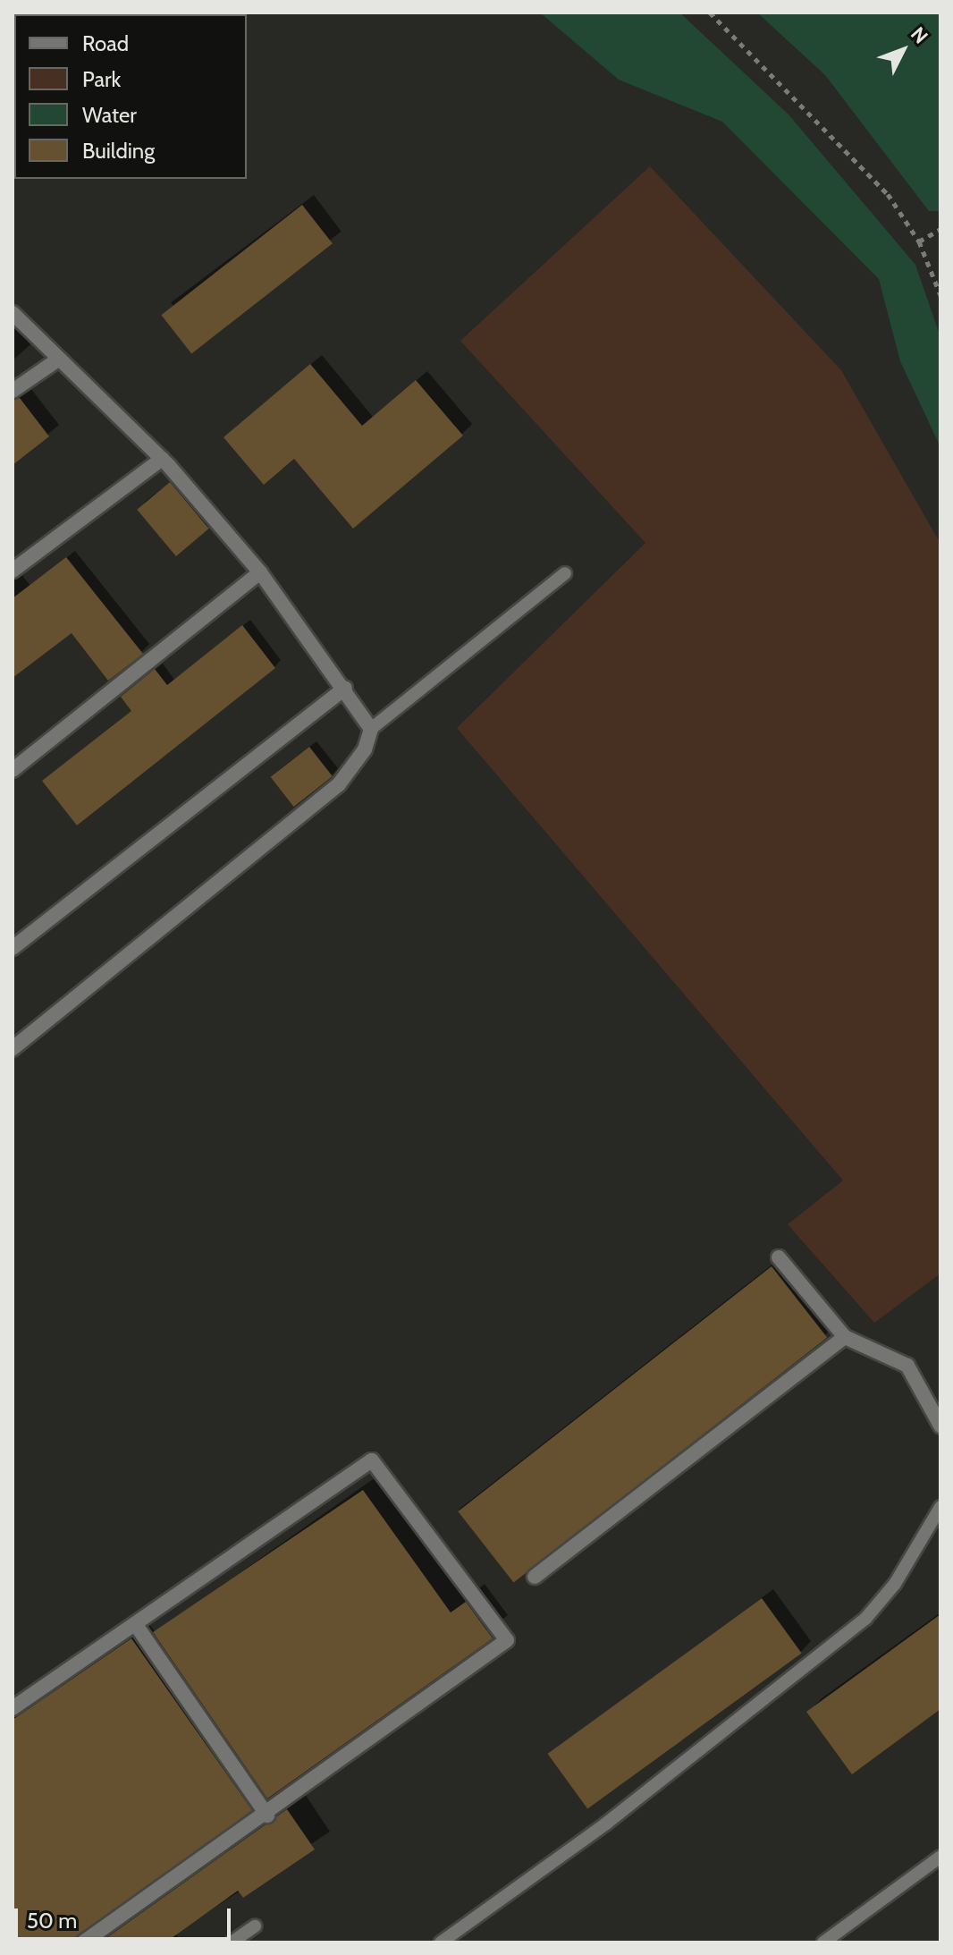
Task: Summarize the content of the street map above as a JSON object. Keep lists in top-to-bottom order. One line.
{"legend":["Road","Park","Water","Building"],"scale_bar":"50 m","north":"top right"}
